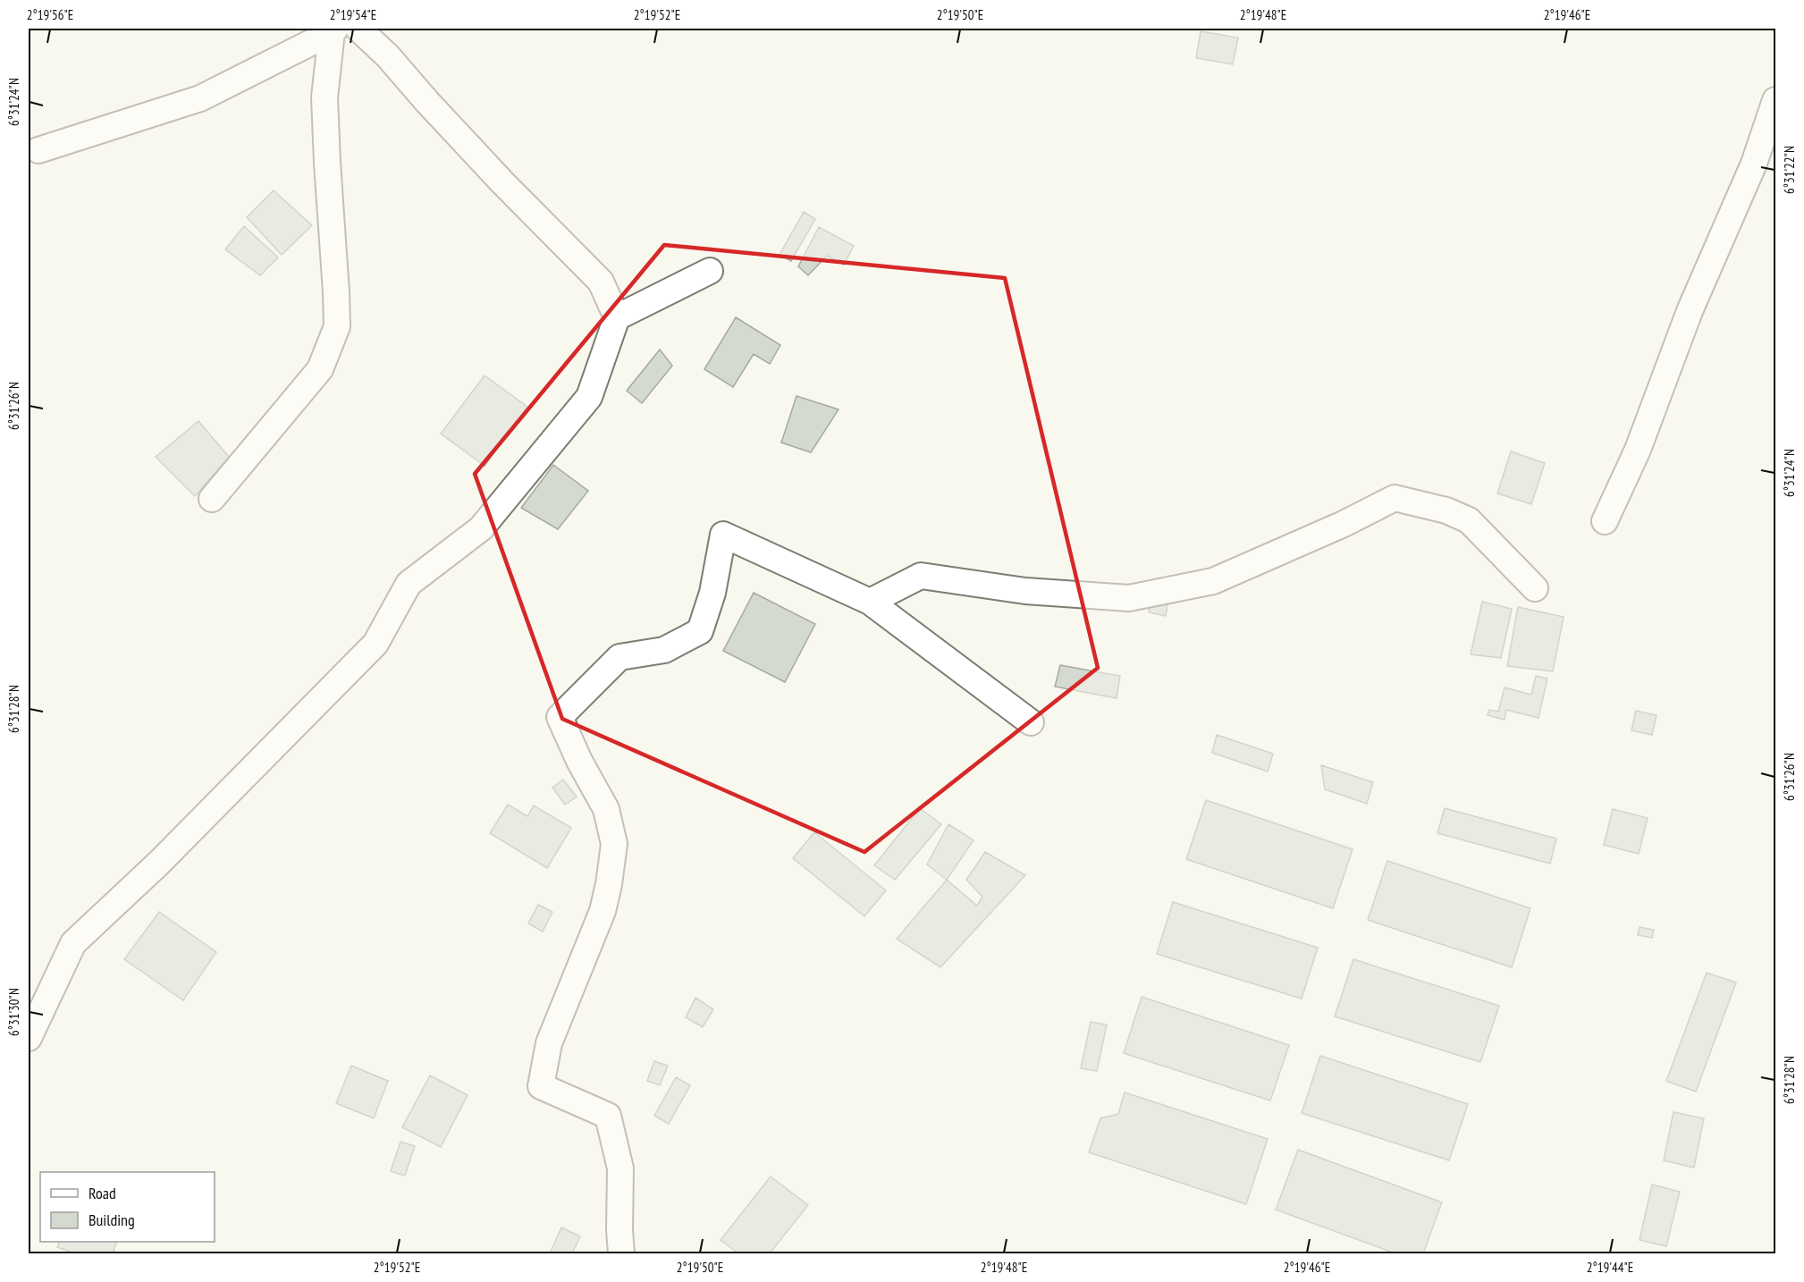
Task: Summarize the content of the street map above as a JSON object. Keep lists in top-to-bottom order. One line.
{"legend":["Road","Building"],"coordinates":["2°19'56\"E","2°19'54\"E","2°19'52\"E","2°19'50\"E","2°19'48\"E","2°19'46\"E","6°31'24\"N","6°31'22\"N","6°31'26\"N","6°31'28\"N","6°31'30\"N","2°19'44\"E"]}
